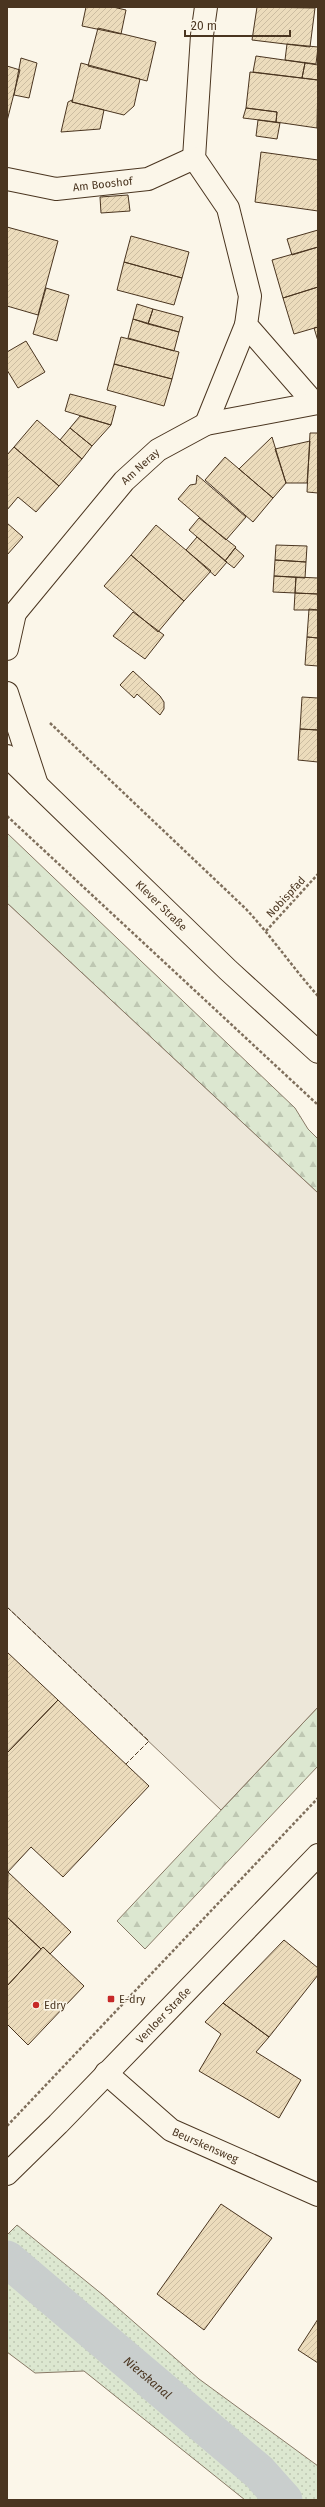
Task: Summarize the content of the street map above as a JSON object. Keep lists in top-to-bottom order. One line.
{"streets":{"street":["Am Booshof","Am Neray","Klever Straße","Venloer Straße","Beurskensweg"],"path":["Nobispfad"]},"crossings":[["Venloer Straße","Beurskensweg"]],"water":["Nierskanal"],"places":{"transit":["E-dry"],"other":["Edry"]},"scale_bar":"20 m"}
